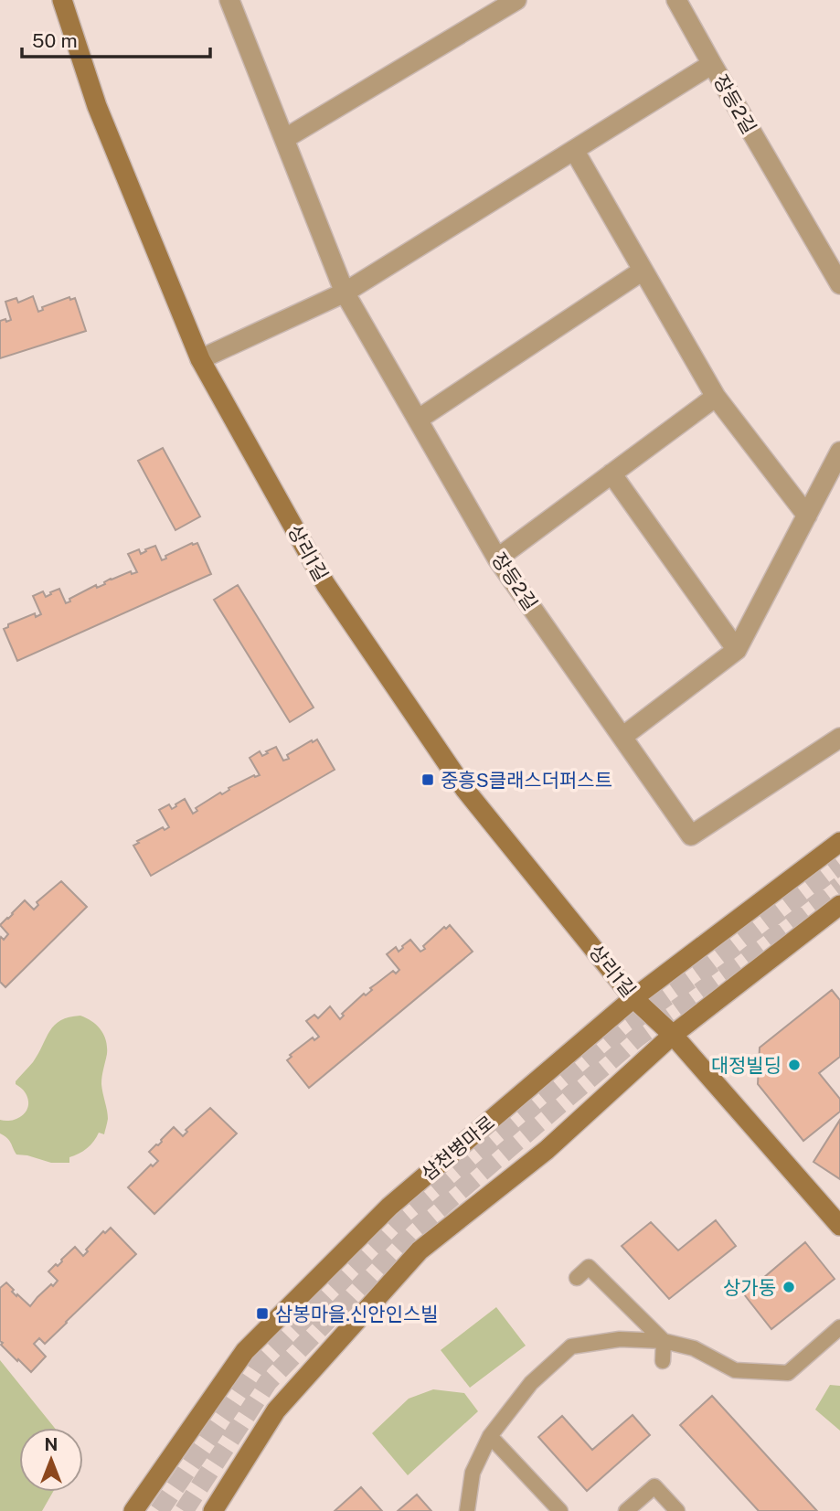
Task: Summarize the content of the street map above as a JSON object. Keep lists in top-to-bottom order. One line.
{"streets":{"main road":["상리1길","삼천병마로"],"street":["장등2길"]},"crossings":[["장등2길","상리1길"],["상리1길","삼천병마로"]],"places":{"transit":["중흥S클래스더퍼스트","삼봉마을.신안인스빌"],"other":["대정빌딩","상가동"]},"scale_bar":"50 m","north":"top"}
